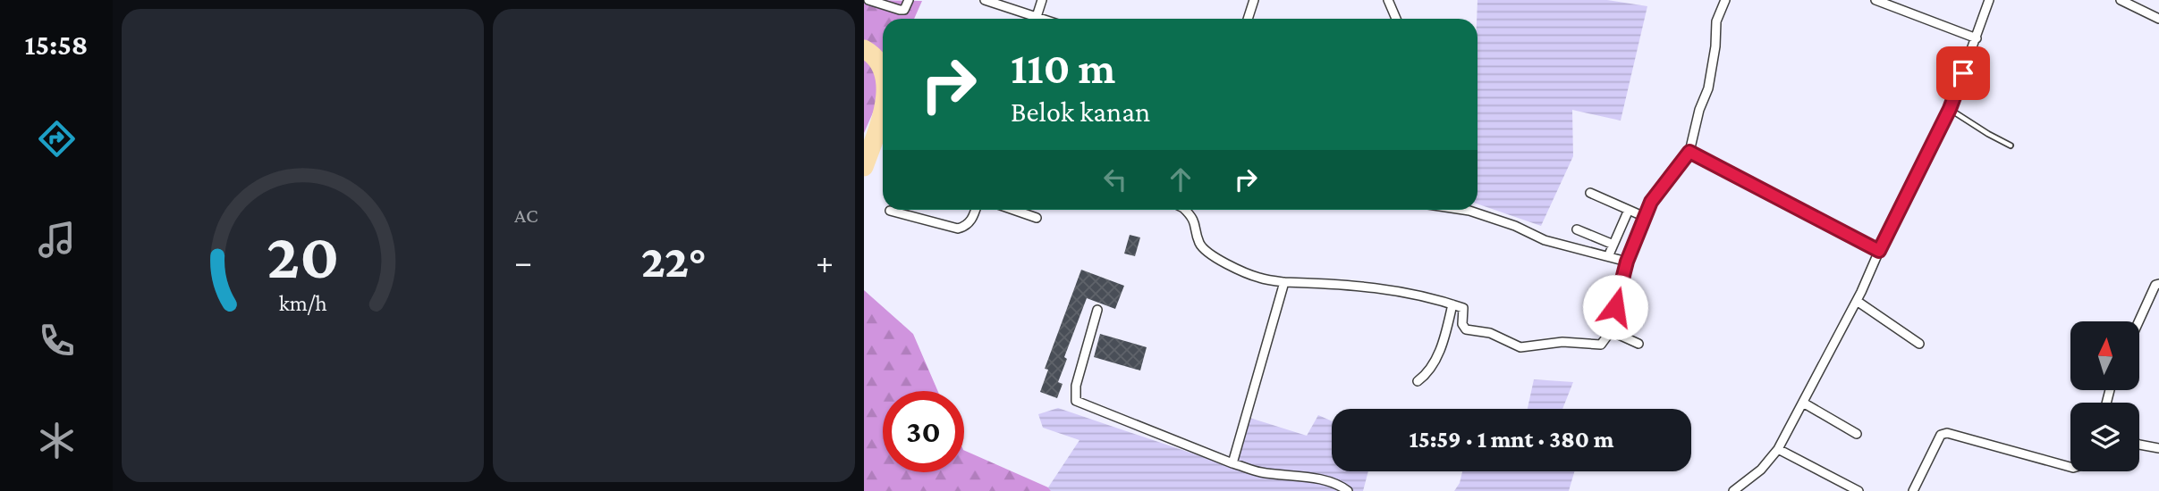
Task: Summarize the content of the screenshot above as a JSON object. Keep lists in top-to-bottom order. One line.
{"north":"top","page":{"tabs":"15:58","tile":"AC","turn":["110 m","Belok kanan"],"heat":["−","22°","+"],"limit":"30","trip":"15:59 · 1 mnt · 380 m","gauge":["20","km/h"]}}
